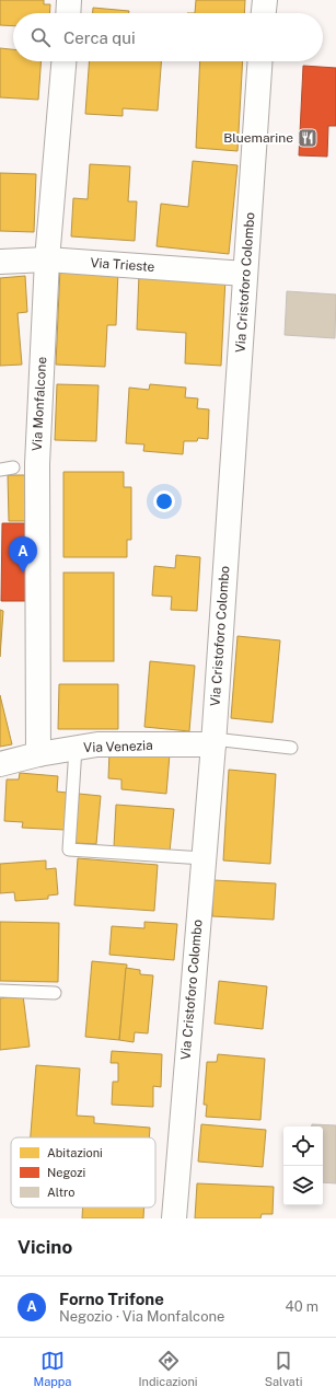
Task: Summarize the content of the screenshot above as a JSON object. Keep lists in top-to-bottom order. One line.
{"streets":{"street":["Via Trieste","Via Cristoforo Colombo","Via Monfalcone","Via Venezia"]},"crossings":[["Via Trieste","Via Cristoforo Colombo"],["Via Trieste","Via Monfalcone"],["Via Cristoforo Colombo","Via Venezia"],["Via Monfalcone","Via Venezia"]],"places":{"restaurant":["Bluemarine"]},"legend":["Abitazioni","Negozi","Altro"],"page":{"search":"Cerca qui","pins":"A","heading":"Vicino","list":[{"mark":"A","name":"Forno Trifone","note":"Negozio · Via Monfalcone","value":"40 m"}],"nav":["Mappa","Indicazioni","Salvati"]}}
